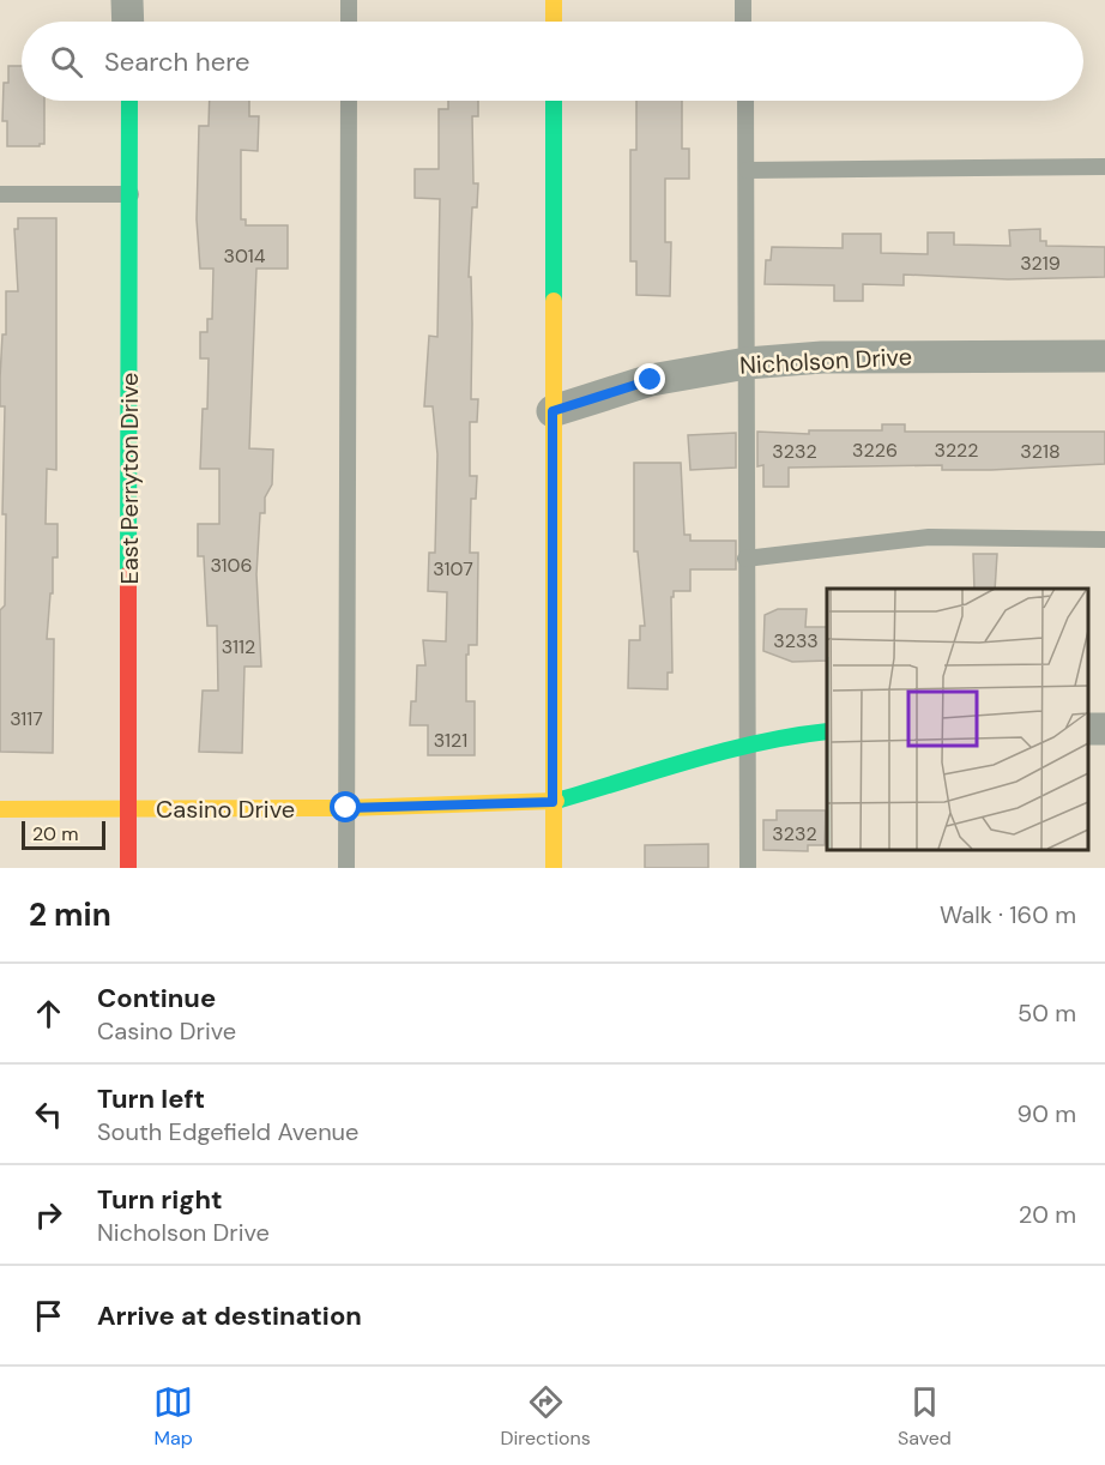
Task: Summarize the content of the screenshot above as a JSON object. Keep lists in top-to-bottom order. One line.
{"streets":{"street":["Nicholson Drive","East Perryton Drive","Casino Drive"]},"crossings":[["East Perryton Drive","Casino Drive"]],"house_numbers":["3014","3219","3226","3222","3232","3218","3106","3107","3233","3112","3117","3121","3232"],"scale_bar":"20 m","page":{"search":"Search here","scale":"20 m","heading":["2 min","Walk · 160 m"],"list":[["Continue","Casino Drive","50 m"],["Turn left","South Edgefield Avenue","90 m"],["Turn right","Nicholson Drive","20 m"],"Arrive at destination"],"nav":["Map","Directions","Saved"]}}
